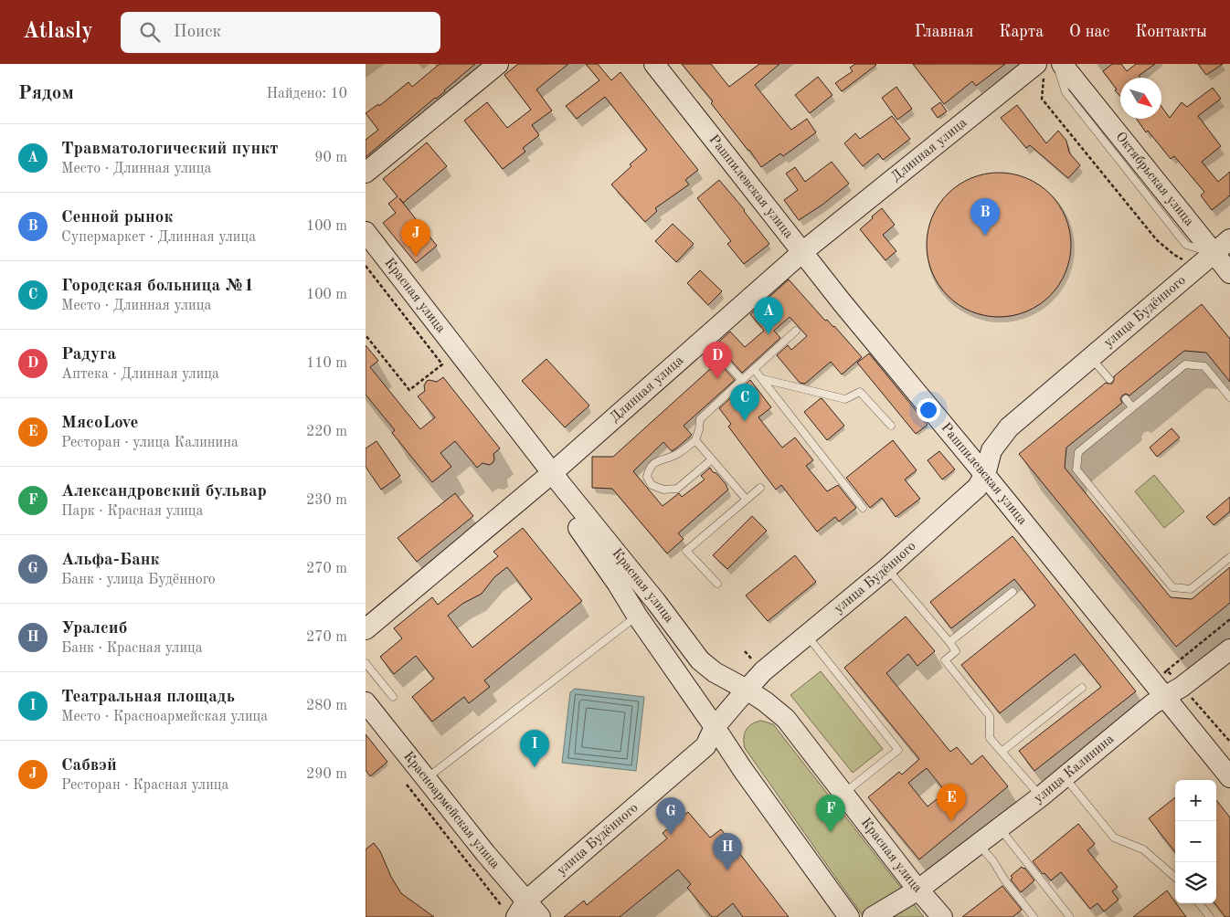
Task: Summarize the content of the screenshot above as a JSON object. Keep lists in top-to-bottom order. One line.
{"streets":{"street":["Длинная улица","Октябрьская улица","Рашпилевская улица","Красная улица","улица Будённого","улица Калинина","Красноармейская улица"]},"crossings":[["Длинная улица","Рашпилевская улица"],["Длинная улица","Красная улица"],["Октябрьская улица","улица Будённого"],["Рашпилевская улица","улица Будённого"],["Рашпилевская улица","улица Калинина"],["Красная улица","улица Будённого"],["Красная улица","улица Калинина"],["улица Будённого","Красноармейская улица"]],"north":"bottom right","page":{"header":"Atlasly","search":"Поиск","nav":["Главная","Карта","О нас","Контакты"],"heading":["Рядом","Найдено: 10"],"list":[{"mark":"A","name":"Травматологический пункт","note":"Место · Длинная улица","value":"90 m"},{"mark":"B","name":"Сенной рынок","note":"Супермаркет · Длинная улица","value":"100 m"},{"mark":"C","name":"Городская больница №1","note":"Место · Длинная улица","value":"100 m"},{"mark":"D","name":"Радуга","note":"Аптека · Длинная улица","value":"110 m"},{"mark":"E","name":"МясоLove","note":"Ресторан · улица Калинина","value":"220 m"},{"mark":"F","name":"Александровский бульвар","note":"Парк · Красная улица","value":"230 m"},{"mark":"G","name":"Альфа-Банк","note":"Банк · улица Будённого","value":"270 m"},{"mark":"H","name":"Уралсиб","note":"Банк · Красная улица","value":"270 m"},{"mark":"I","name":"Театральная площадь","note":"Место · Красноармейская улица","value":"280 m"},{"mark":"J","name":"Сабвэй","note":"Ресторан · Красная улица","value":"290 m"}],"pins":["B","J","A","D","C","I","E","F","G","H"],"map_buttons":["+","−"]}}
